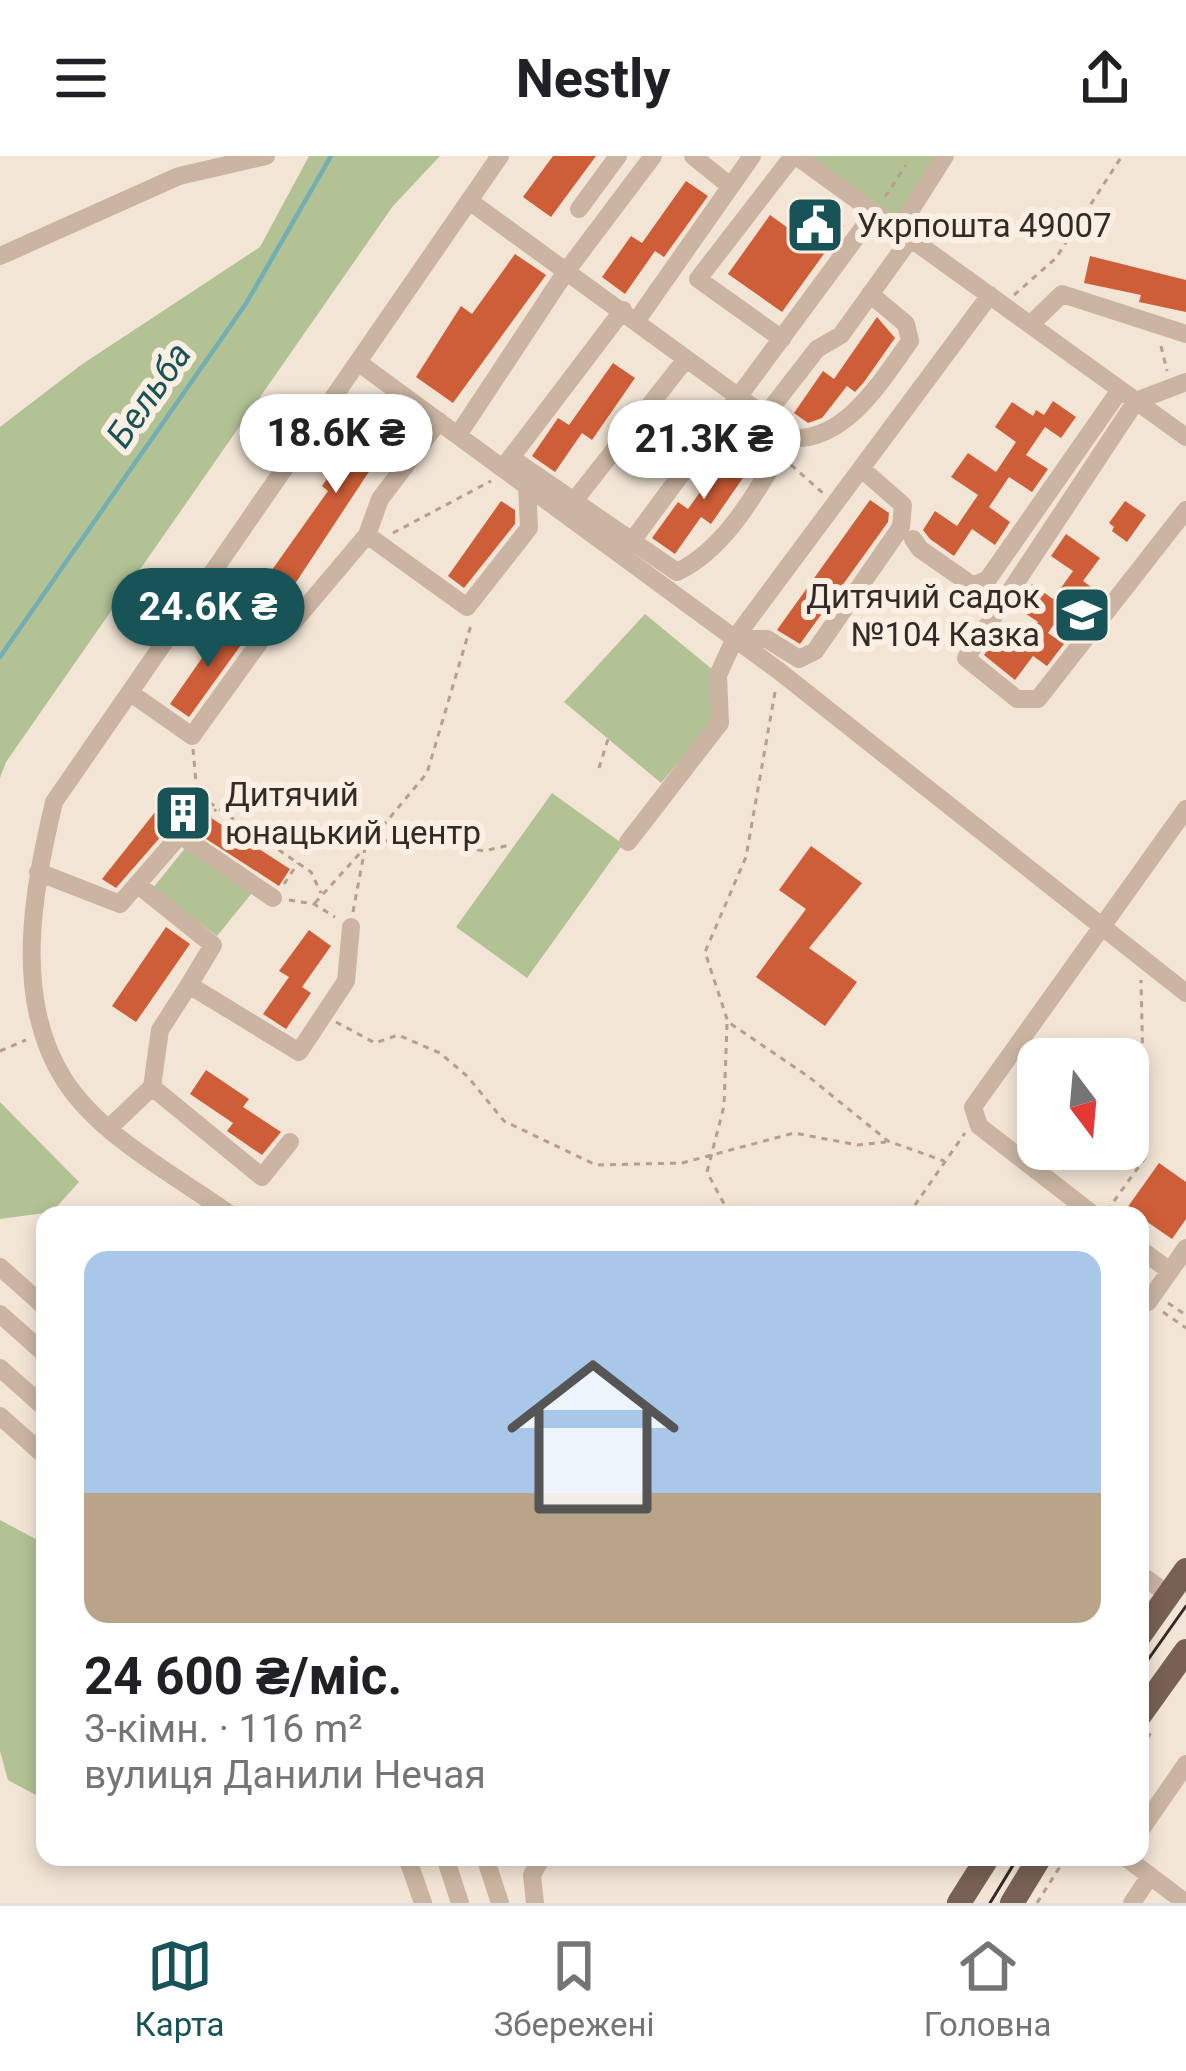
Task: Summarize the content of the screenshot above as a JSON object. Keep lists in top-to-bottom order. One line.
{"water":["Бельба"],"places":{"public building":["Укрпошта 49007"],"school or university":["Дитячий садок №104 Казка"],"building":["Дитячий юнацький центр"]},"north":"bottom","page":{"header":"Nestly","price":["18.6K ₴","21.3K ₴","24.6K ₴"],"list":[{"name":"24 600 ₴/міс.","note":"3-кімн. · 116 m² · вулиця Данили Нечая"}],"tabs":["Карта","Збережені","Головна"]}}
